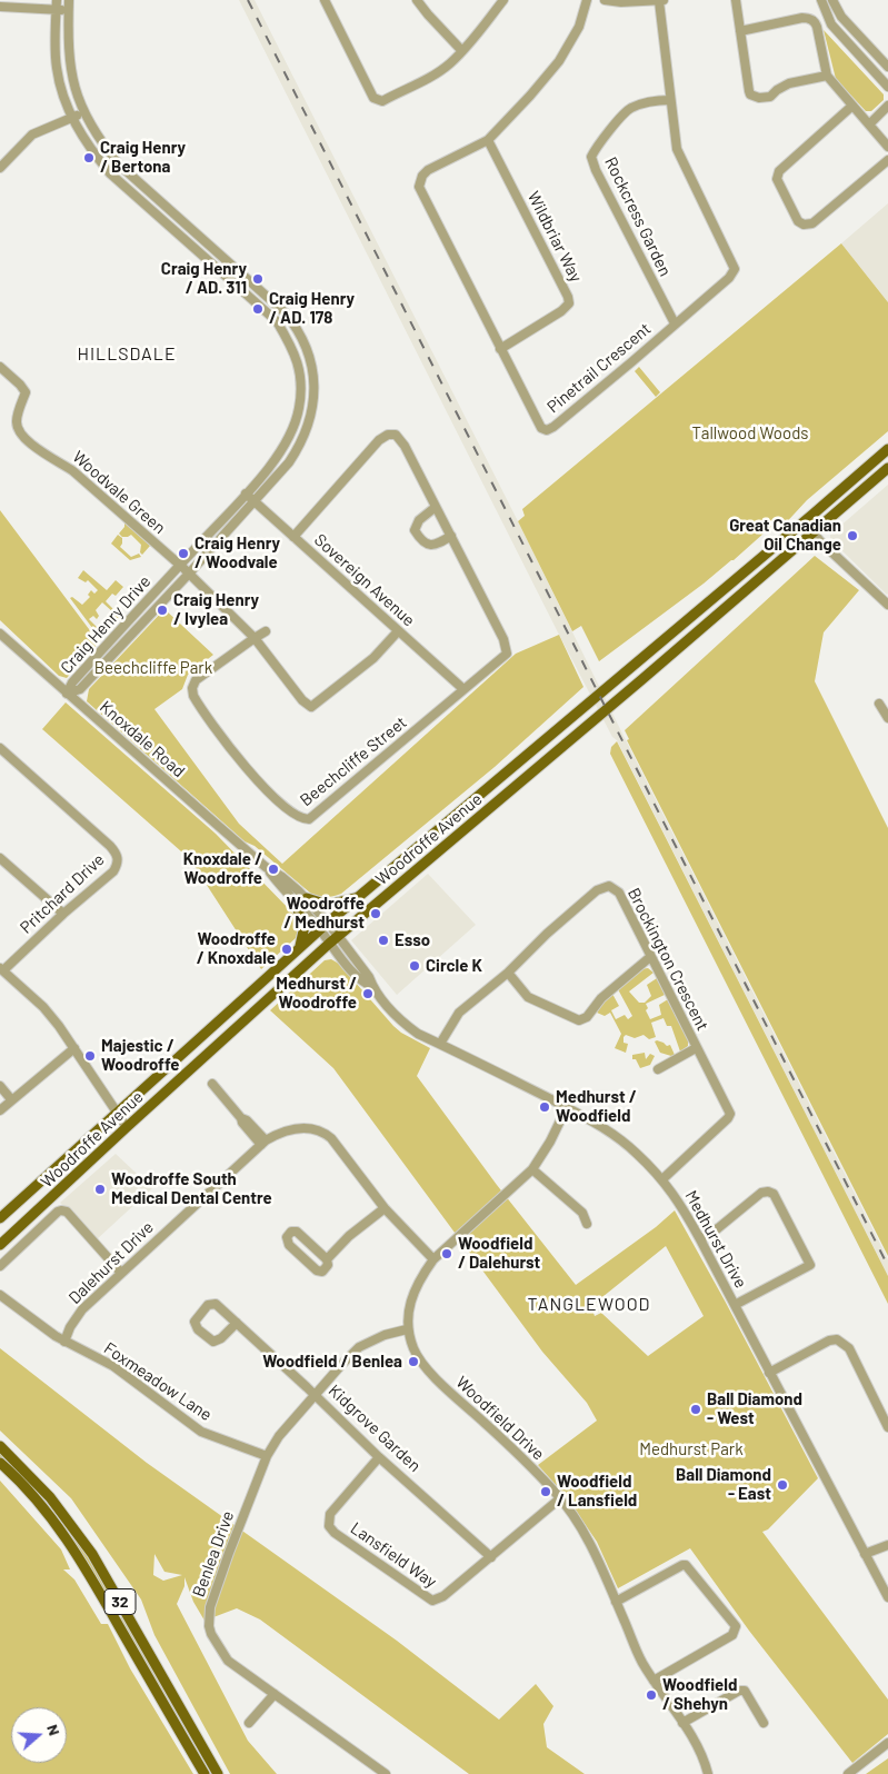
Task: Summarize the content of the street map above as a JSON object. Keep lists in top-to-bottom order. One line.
{"streets":{"main road":["Woodroffe Avenue","32"],"street":["Rockcress Garden","Wildbriar Way","Pinetrail Crescent","Woodvale Green","Sovereign Avenue","Craig Henry Drive","Knoxdale Road","Beechcliffe Street","Pritchard Drive","Brockington Crescent","Medhurst Drive","Dalehurst Drive","Foxmeadow Lane","Woodfield Drive","Kidgrove Garden","Benlea Drive","Lansfield Way"]},"crossings":[["Rockcress Garden","Pinetrail Crescent"],["Wildbriar Way","Pinetrail Crescent"],["Woodvale Green","Craig Henry Drive"],["Sovereign Avenue","Craig Henry Drive"],["Sovereign Avenue","Beechcliffe Street"],["Craig Henry Drive","Knoxdale Road"],["Knoxdale Road","Woodroffe Avenue"],["Knoxdale Road","Medhurst Drive"],["Woodroffe Avenue","Medhurst Drive"],["Brockington Crescent","Medhurst Drive"],["Dalehurst Drive","Foxmeadow Lane"],["Foxmeadow Lane","Benlea Drive"],["Woodfield Drive","Benlea Drive"],["Woodfield Drive","Lansfield Way"],["Kidgrove Garden","Benlea Drive"],["Kidgrove Garden","Lansfield Way"]],"districts":["HILLSDALE","TANGLEWOOD"],"parks":["Tallwood Woods","Beechcliffe Park","Medhurst Park"],"places":["Craig Henry / Bertona","Craig Henry / AD. 311","Craig Henry / AD. 178","Great Canadian Oil Change","Craig Henry / Woodvale","Craig Henry / Ivylea","Knoxdale / Woodroffe","Woodroffe / Medhurst","Esso","Woodroffe / Knoxdale","Circle K","Medhurst / Woodroffe","Majestic / Woodroffe","Medhurst / Woodfield","Woodroffe South Medical Dental Centre","Woodfield / Dalehurst","Woodfield / Benlea","Ball Diamond - West","Ball Diamond - East","Woodfield / Lansfield","Woodfield / Shehyn"],"north":"right"}
